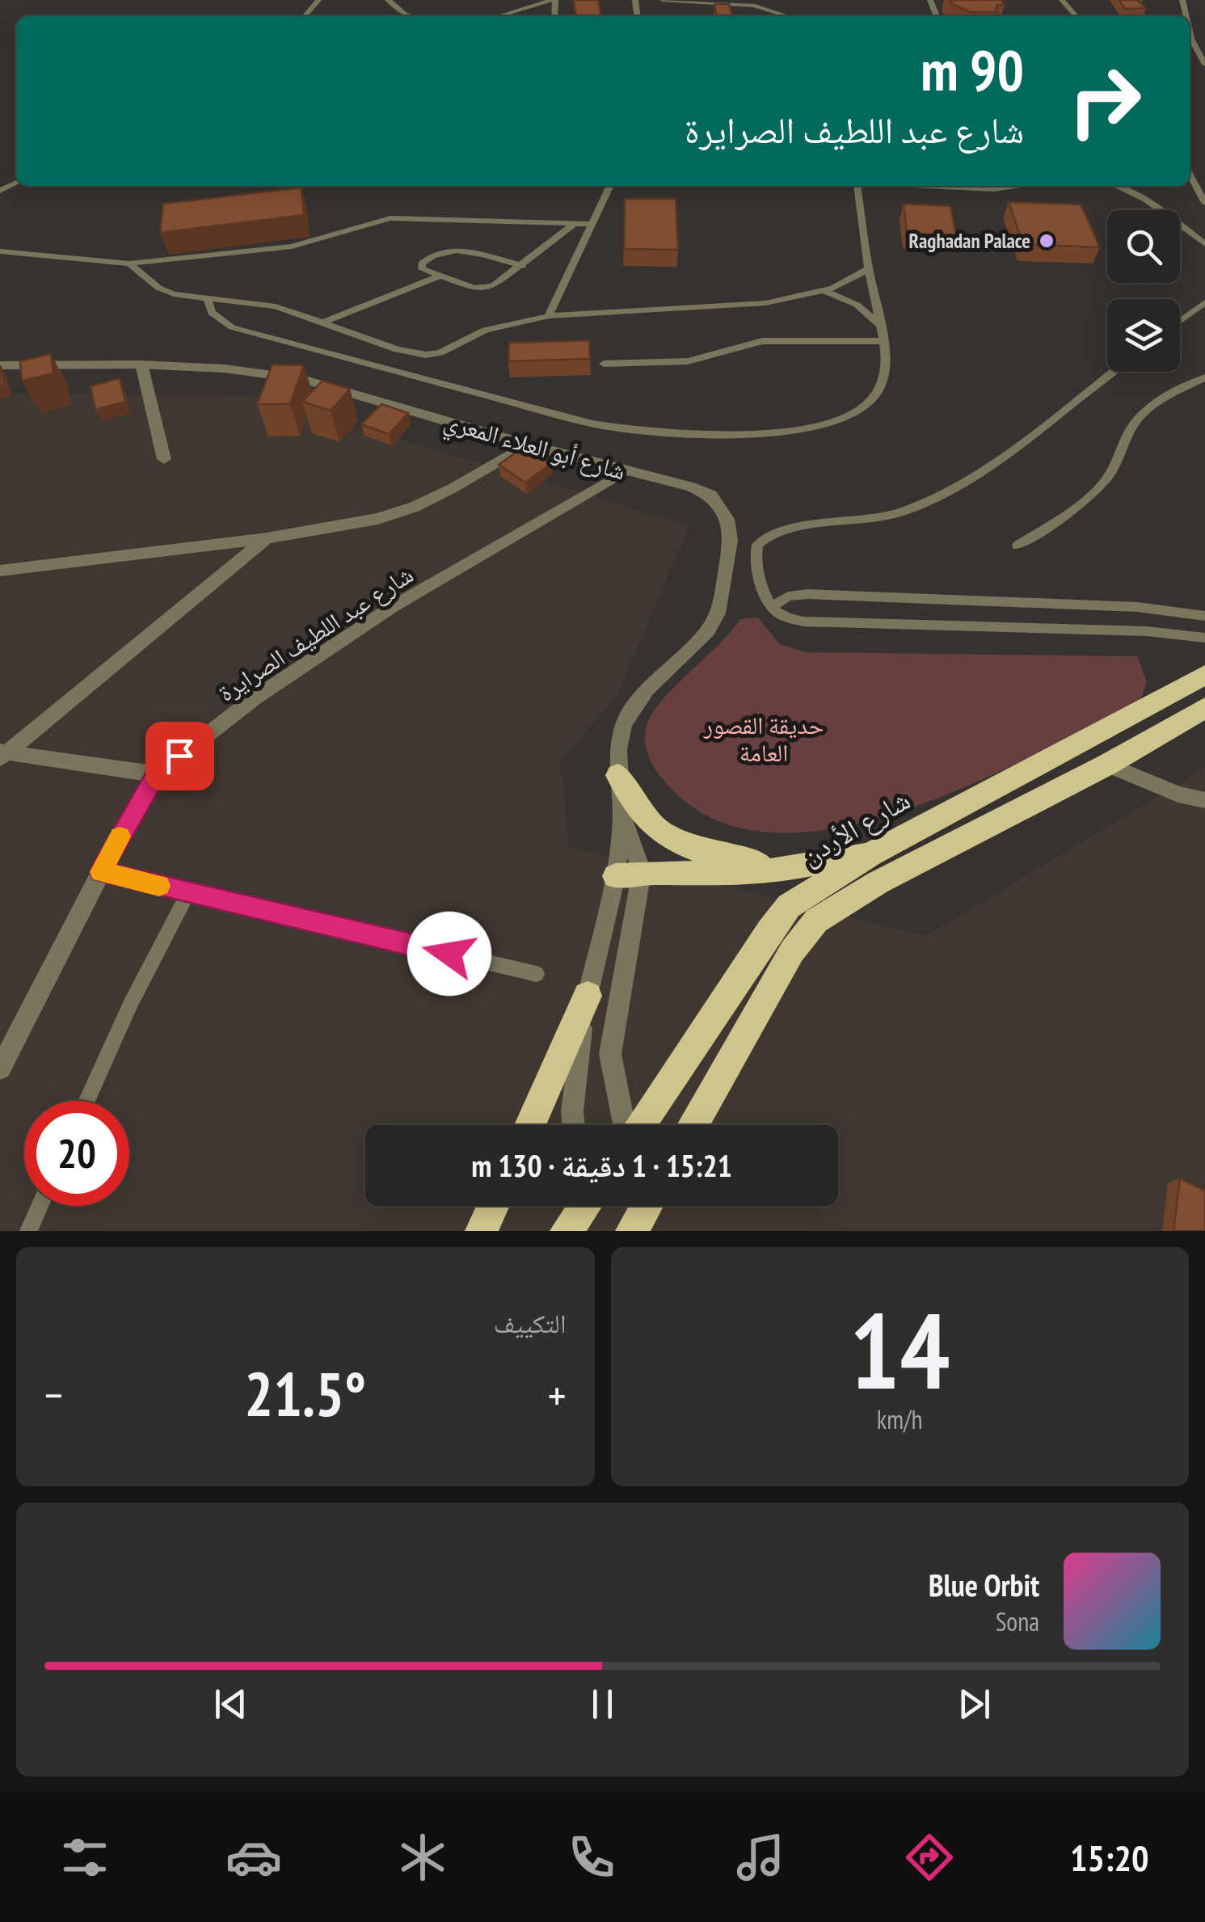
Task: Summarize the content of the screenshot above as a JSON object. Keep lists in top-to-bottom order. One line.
{"streets":{"highway":["شارع الأردن"],"street":["شارع أبو العلاء المعري","شارع عبد اللطيف الصرايرة"]},"crossings":[["شارع أبو العلاء المعري","شارع عبد اللطيف الصرايرة"]],"parks":["حديقة القصور العامة"],"places":["Raghadan Palace"],"page":{"turn":["90 m","شارع عبد اللطيف الصرايرة"],"limit":"20","trip":"15:21 · 1 دقيقة · 130 m","tile":[["14","km/h"],"التكييف"],"heat":["−","21.5°","+"],"song":["Blue Orbit","Sona"],"tabs":"15:20"}}
